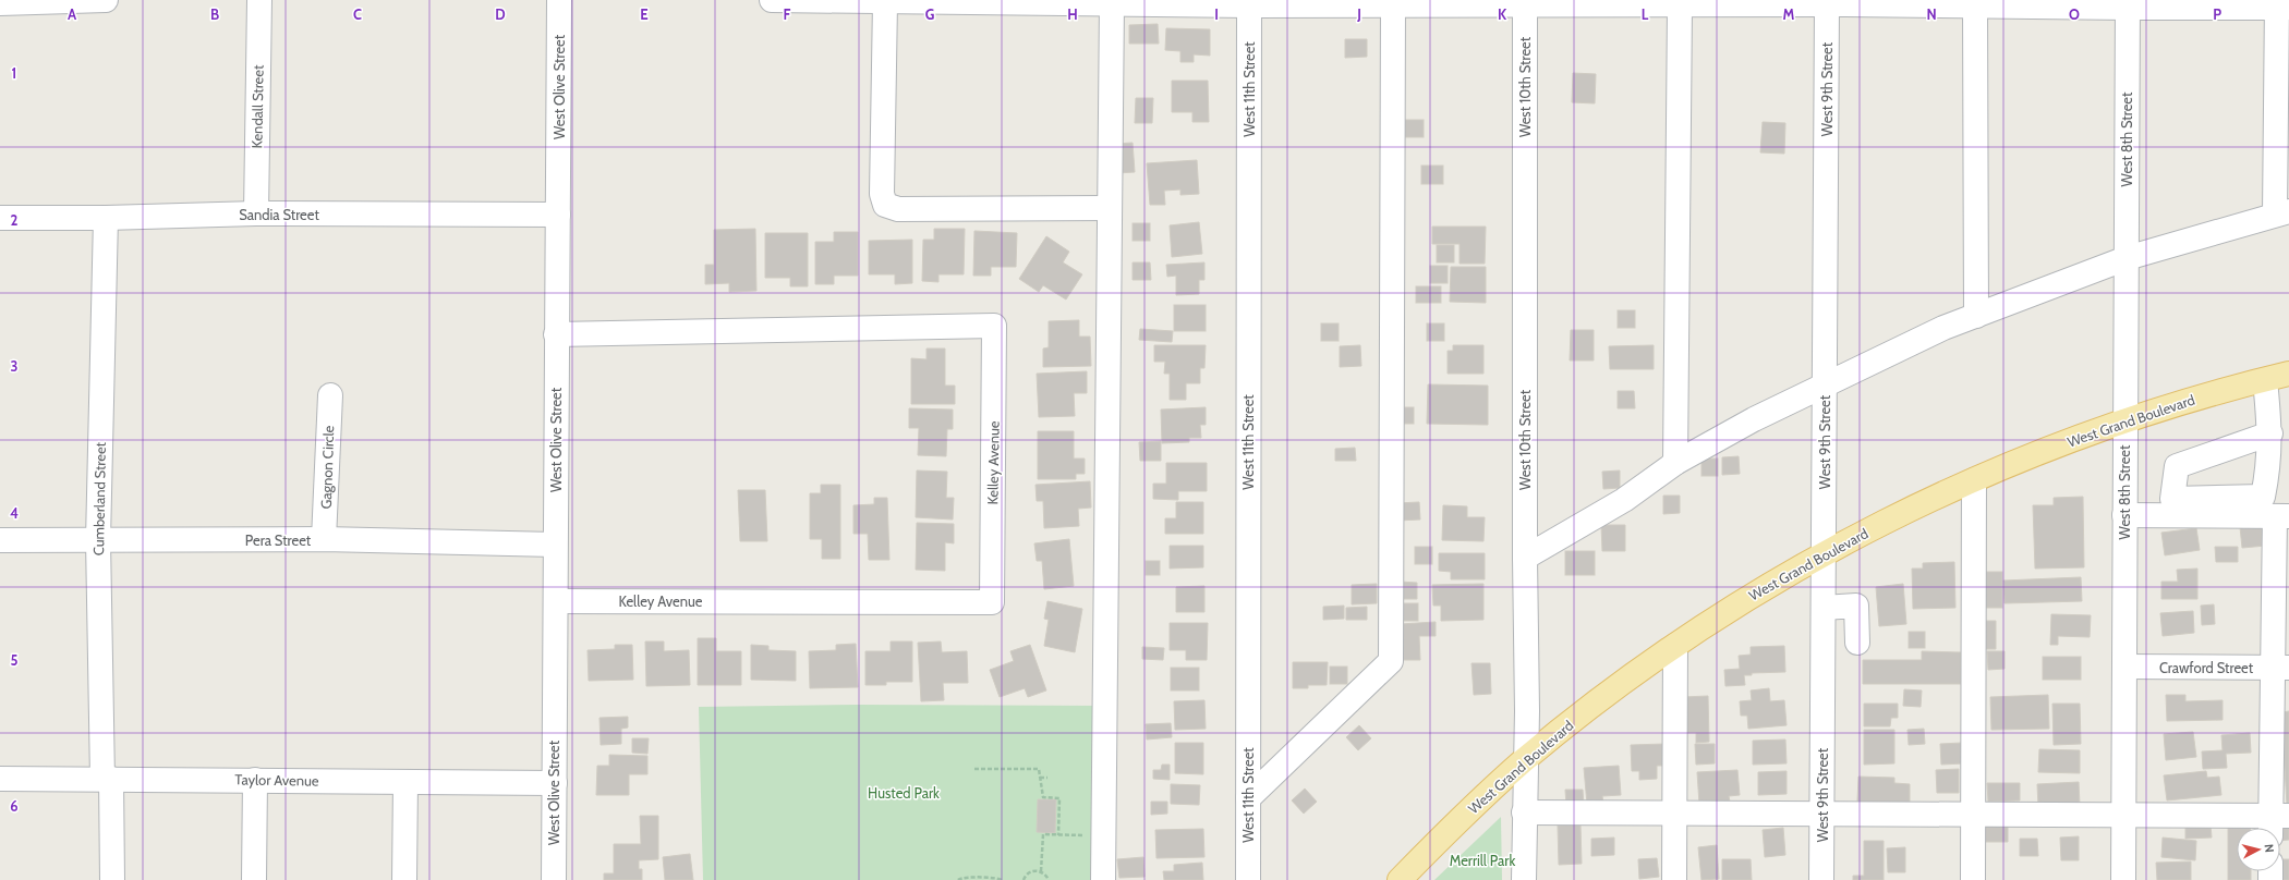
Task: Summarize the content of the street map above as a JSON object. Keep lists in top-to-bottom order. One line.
{"streets":{"main road":["West Grand Boulevard"],"street":["West Olive Street","West 10th Street","West 11th Street","West 9th Street","Kendall Street","West 8th Street","Sandia Street","Kelley Avenue","Gagnon Circle","Cumberland Street","Pera Street","Crawford Street","Taylor Avenue"]},"crossings":[["West Olive Street","Sandia Street"],["West Olive Street","Kelley Avenue"],["West Olive Street","Pera Street"],["West Olive Street","Taylor Avenue"],["West 10th Street","West Grand Boulevard"],["West 9th Street","West Grand Boulevard"],["Kendall Street","Sandia Street"],["West 8th Street","West Grand Boulevard"],["West 8th Street","Crawford Street"],["Sandia Street","Cumberland Street"],["Gagnon Circle","Pera Street"],["Cumberland Street","Pera Street"],["Cumberland Street","Taylor Avenue"]],"parks":["Husted Park","Merrill Park"],"north":"right","grid":{"columns":["A","B","C","D","E","F","G","H","I","J","K","L","M","N","O","P"],"rows":["1","2","3","4","5","6"]}}
